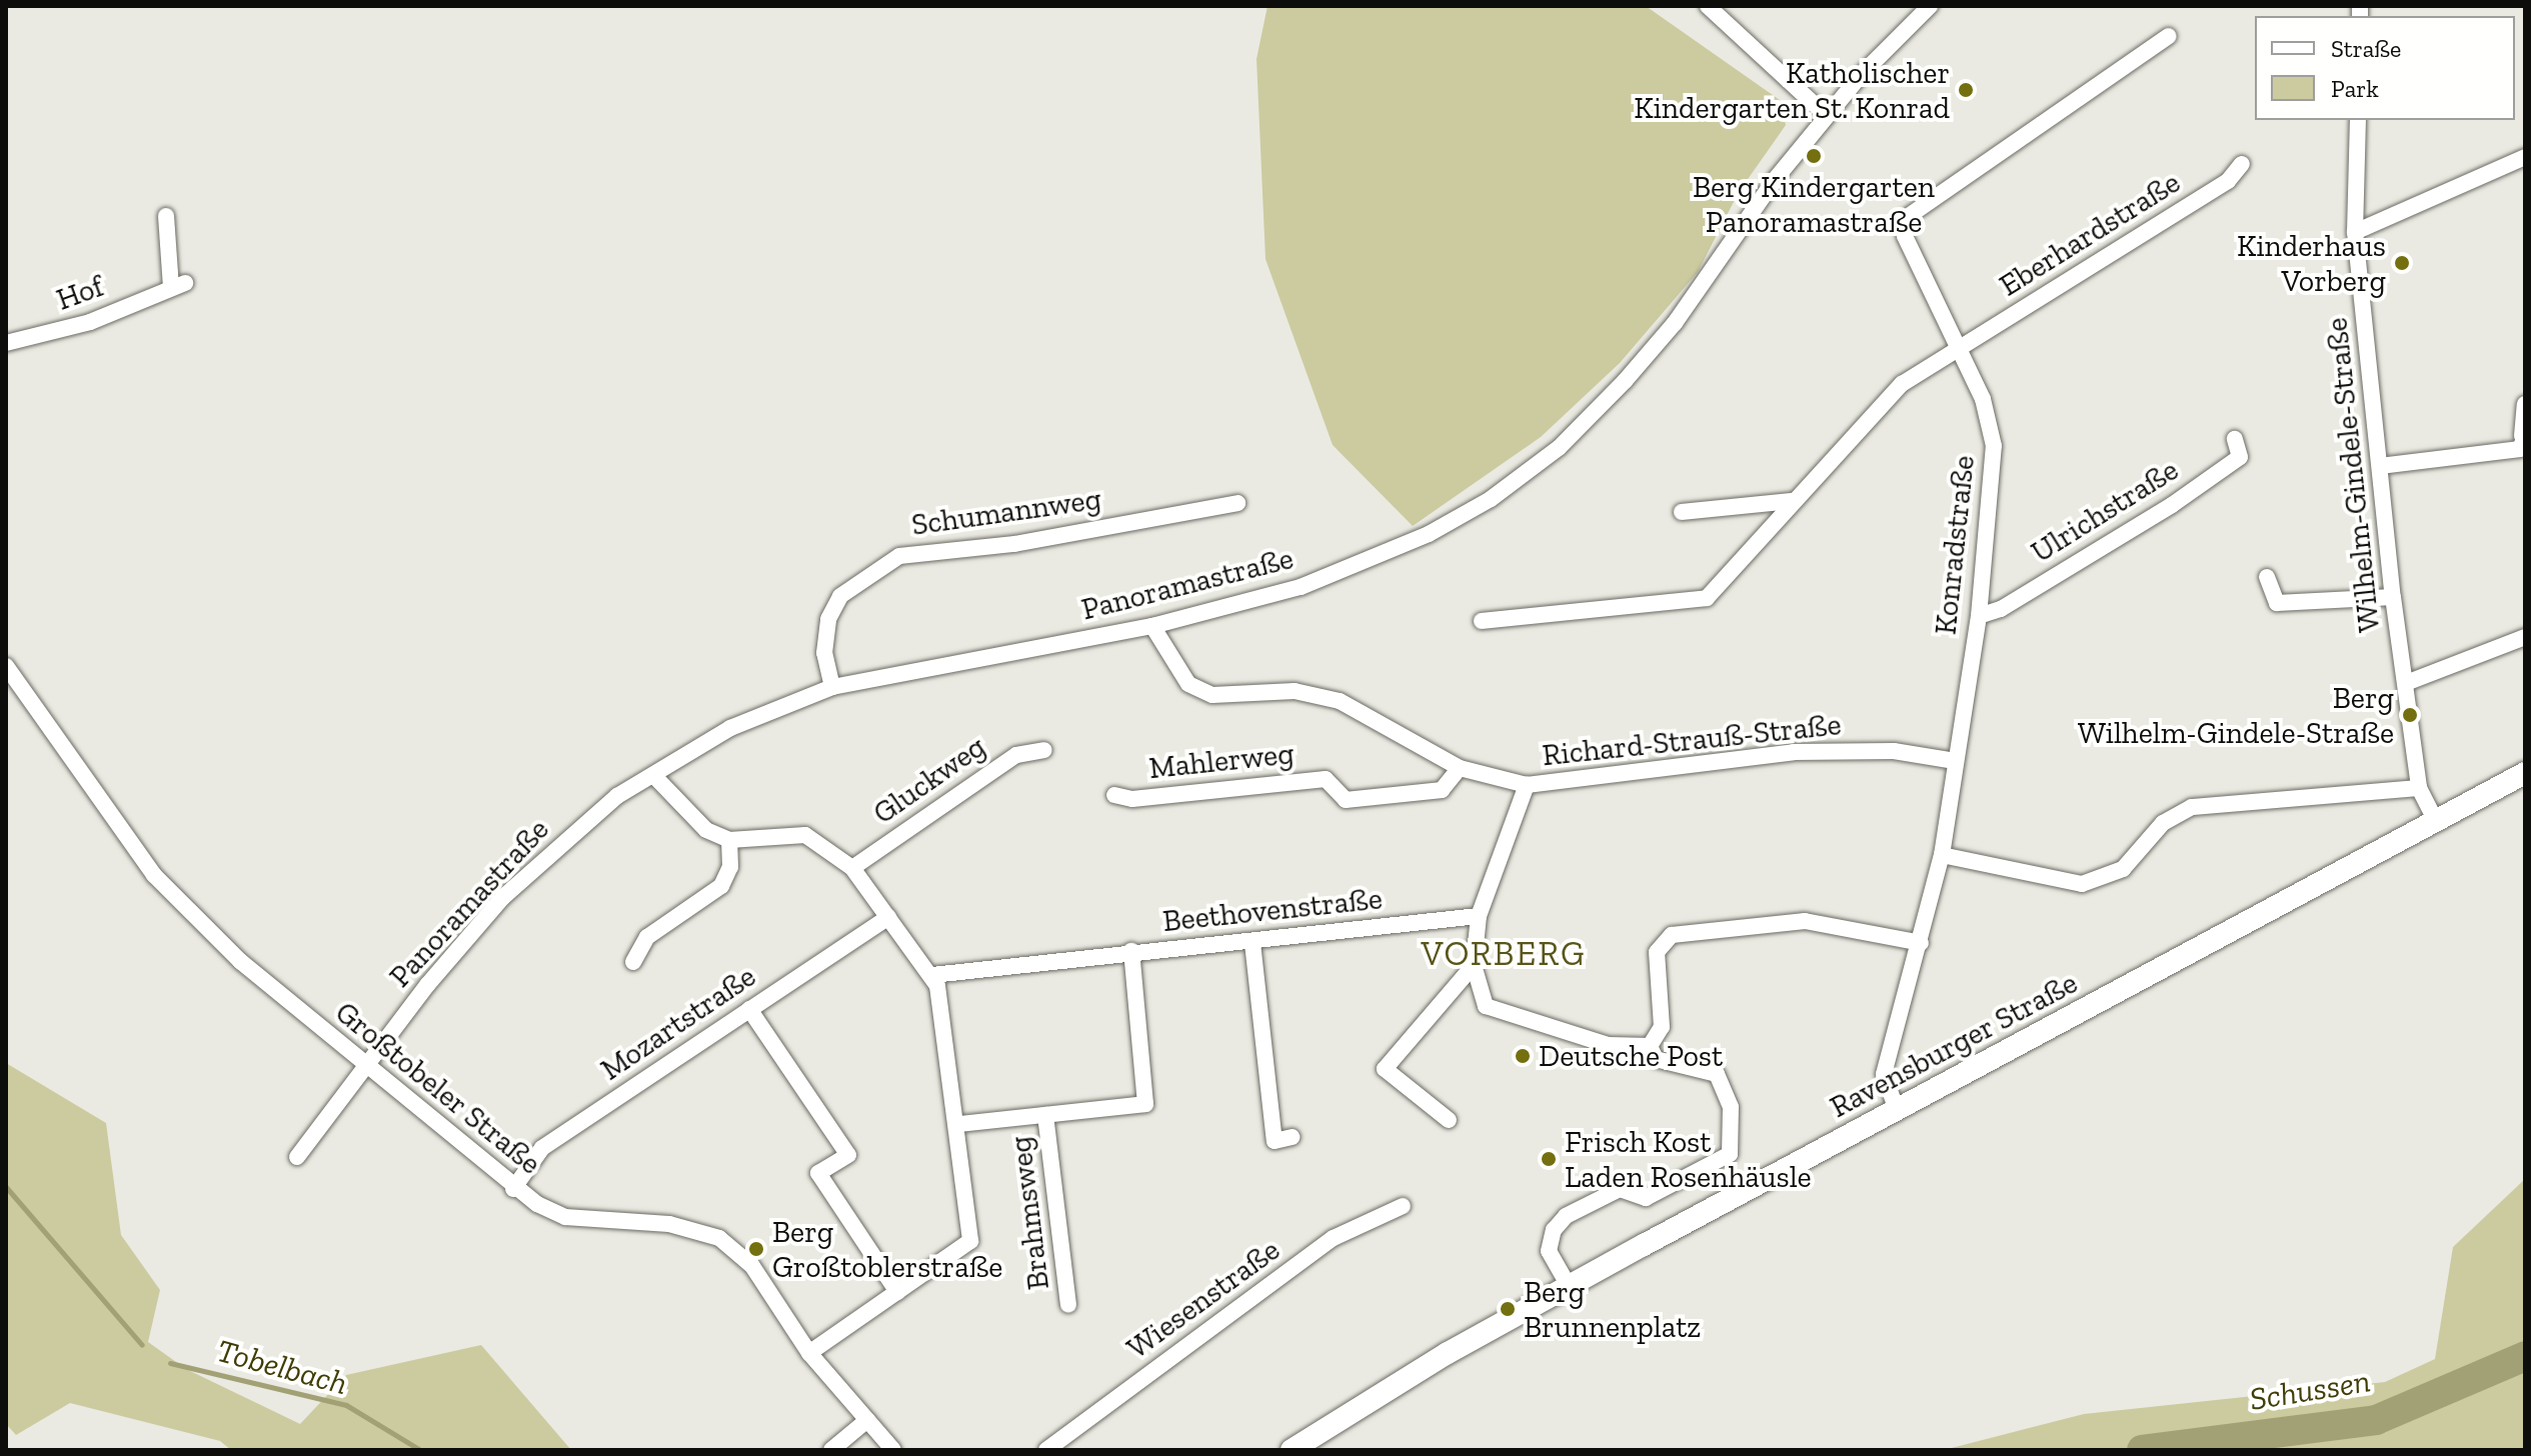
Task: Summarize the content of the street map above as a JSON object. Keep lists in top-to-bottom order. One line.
{"streets":{"main road":["Ravensburger Straße"],"street":["Eberhardstraße","Hof","Wilhelm-Gindele-Straße","Ulrichstraße","Schumannweg","Konradstraße","Panoramastraße","Richard-Strauß-Straße","Mahlerweg","Gluckweg","Beethovenstraße","Mozartstraße","Großtobeler Straße","Brahmsweg","Wiesenstraße"]},"crossings":[["Eberhardstraße","Konradstraße"],["Wilhelm-Gindele-Straße","Ravensburger Straße"],["Ulrichstraße","Konradstraße"],["Schumannweg","Panoramastraße"],["Konradstraße","Richard-Strauß-Straße"],["Konradstraße","Ravensburger Straße"],["Panoramastraße","Richard-Strauß-Straße"],["Panoramastraße","Großtobeler Straße"],["Richard-Strauß-Straße","Mahlerweg"],["Mozartstraße","Großtobeler Straße"]],"districts":["VORBERG"],"water":["Tobelbach","Schussen"],"places":["Katholischer Kindergarten St. Konrad","Berg Kindergarten Panoramastraße","Kinderhaus Vorberg","Berg Wilhelm-Gindele-Straße","Deutsche Post","Frisch Kost Laden Rosenhäusle","Berg Großtoblerstraße","Berg Brunnenplatz"],"legend":["Straße","Park"]}
